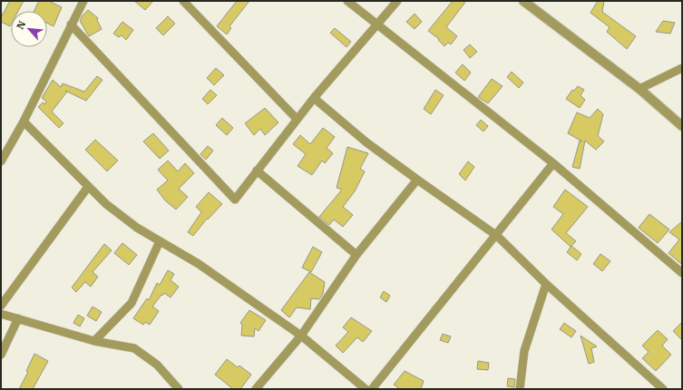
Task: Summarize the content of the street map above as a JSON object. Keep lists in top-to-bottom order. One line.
{"north":"top left"}
